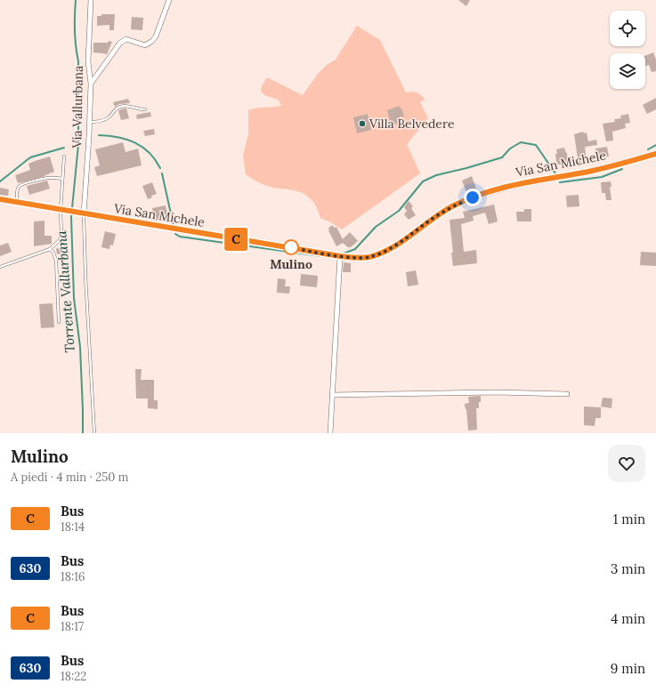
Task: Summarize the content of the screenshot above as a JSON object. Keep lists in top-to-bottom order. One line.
{"streets":{"main road":["Via San Michele"],"street":["Via Vallurbana"]},"crossings":[["Via Vallurbana","Via San Michele"]],"water":["Torrente Vallurbana"],"places":["Villa Belvedere","Mulino"],"lines":["bus line C"],"page":{"on_map":"C","heading":["Mulino","A piedi · 4 min · 250 m"],"list":[{"mark":"C","name":"Bus","note":"18:14","value":"1 min"},{"mark":"630","name":"Bus","note":"18:16","value":"3 min"},{"mark":"C","name":"Bus","note":"18:17","value":"4 min"},{"mark":"630","name":"Bus","note":"18:22","value":"9 min"}]}}
